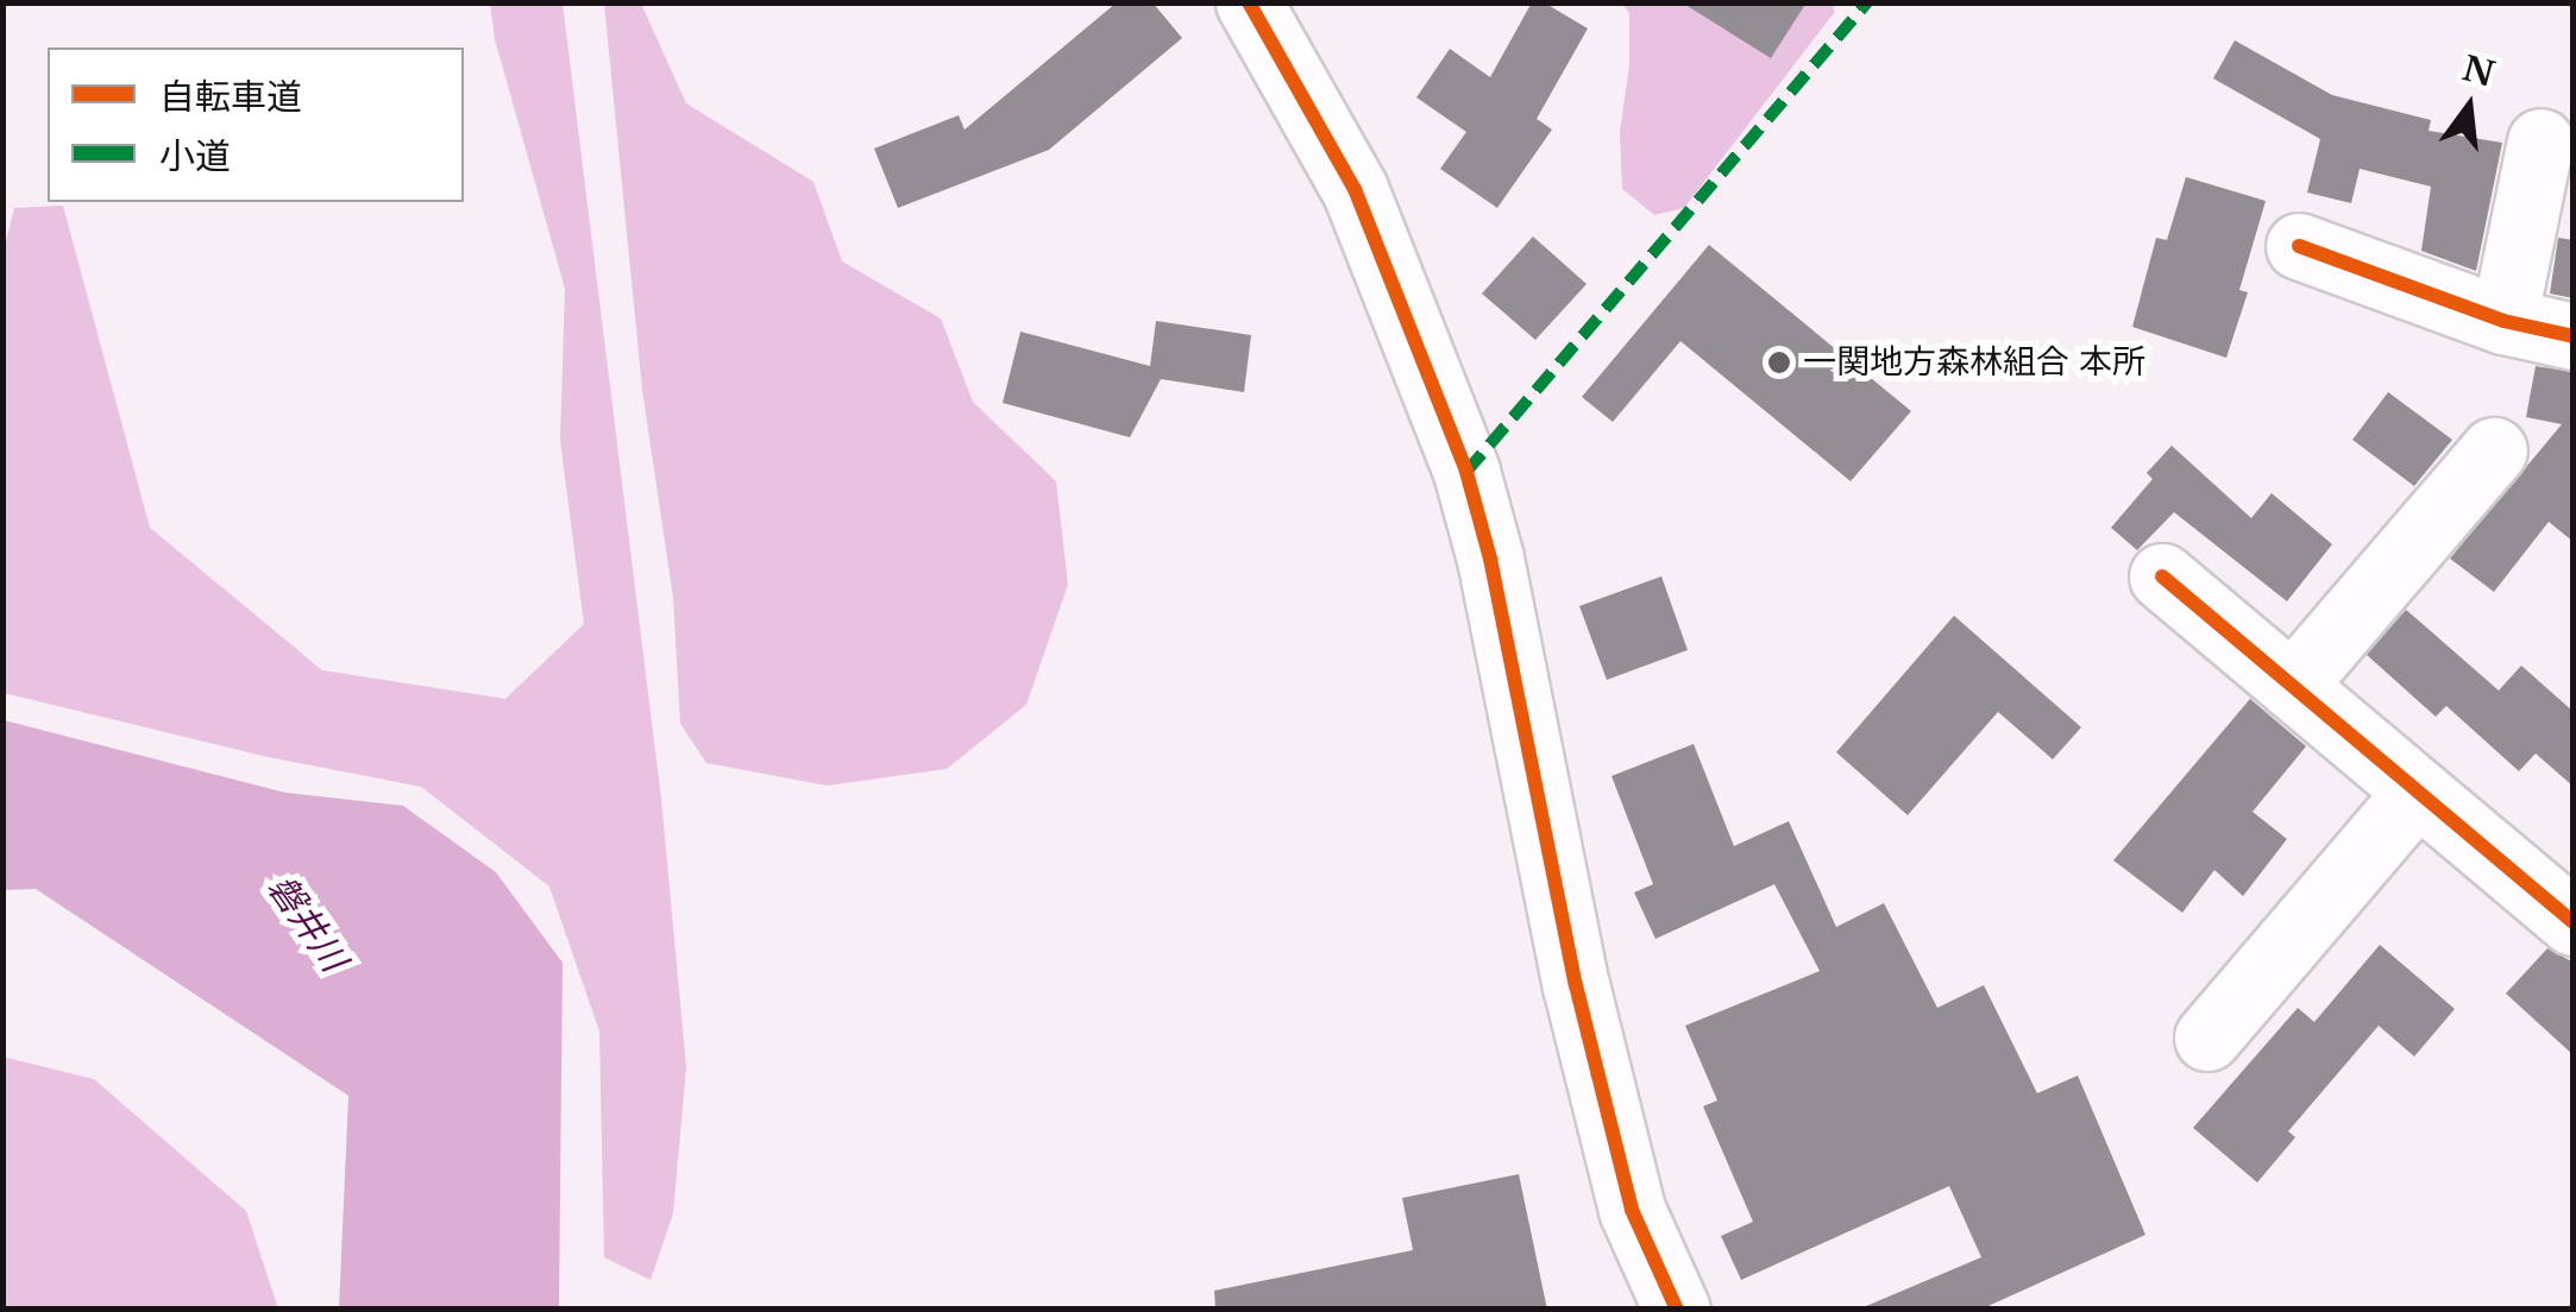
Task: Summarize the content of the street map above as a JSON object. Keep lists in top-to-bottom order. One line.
{"water":["磐井川"],"places":["一関地方森林組合 本所"],"legend":["自転車道","小道"],"north":"top"}
